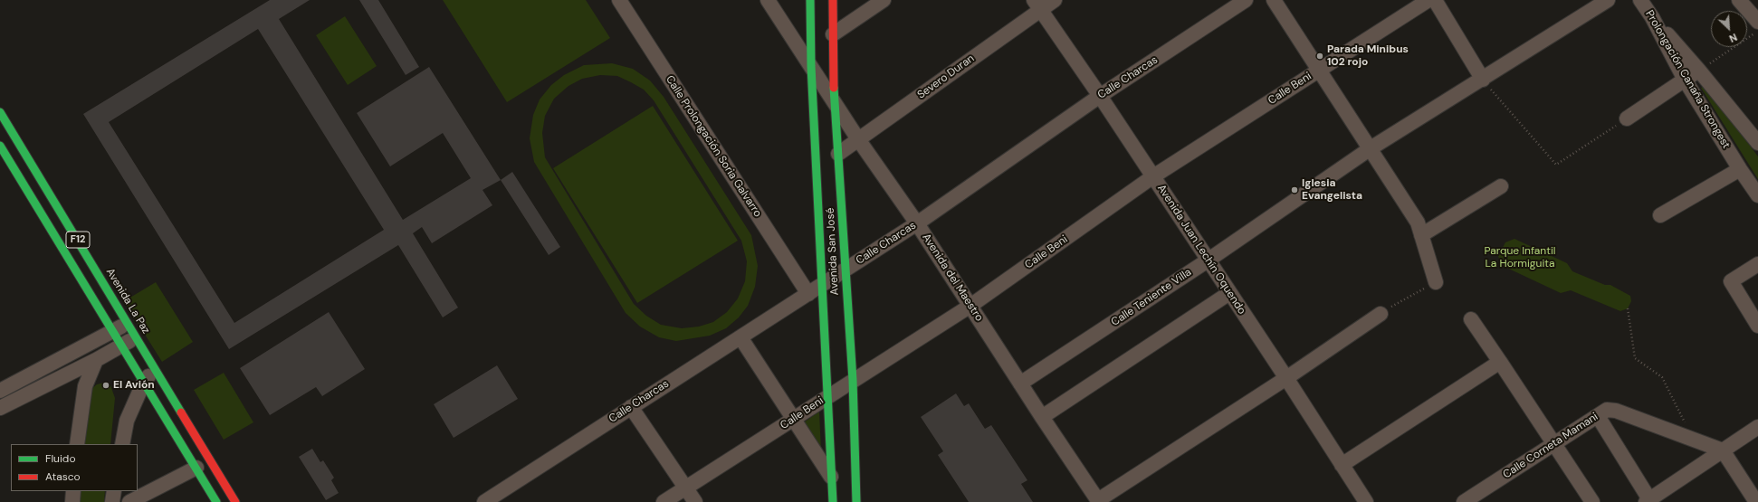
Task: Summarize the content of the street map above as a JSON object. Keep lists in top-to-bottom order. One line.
{"streets":{"street":["Severo Duran","Calle Charcas","Prolongación Canaña Strongest","Calle Beni","Calle Prolongación Soria Galvarro","F12","Avenida Juan Lechín Oquendo","Avenida San José","Avenida del Maestro","Calle Teniente Villa","Avenida La Paz","Calle Corneta Mamani"]},"crossings":[["Severo Duran","Avenida Juan Lechín Oquendo"],["Severo Duran","Avenida San José"],["Severo Duran","Avenida del Maestro"],["Calle Charcas","Calle Prolongación Soria Galvarro"],["Calle Charcas","Avenida Juan Lechín Oquendo"],["Calle Charcas","Avenida San José"],["Calle Charcas","Avenida del Maestro"],["Calle Beni","Avenida Juan Lechín Oquendo"],["Calle Beni","Avenida San José"],["Calle Beni","Avenida del Maestro"],["Avenida Juan Lechín Oquendo","Calle Teniente Villa"],["Avenida San José","Avenida del Maestro"],["Avenida del Maestro","Calle Teniente Villa"]],"parks":["Parque Infantil La Hormiguita"],"places":["Parada Minibus 102 rojo","Iglesia Evangelista","El Avión"],"legend":["Fluido","Atasco"],"north":"bottom right"}
